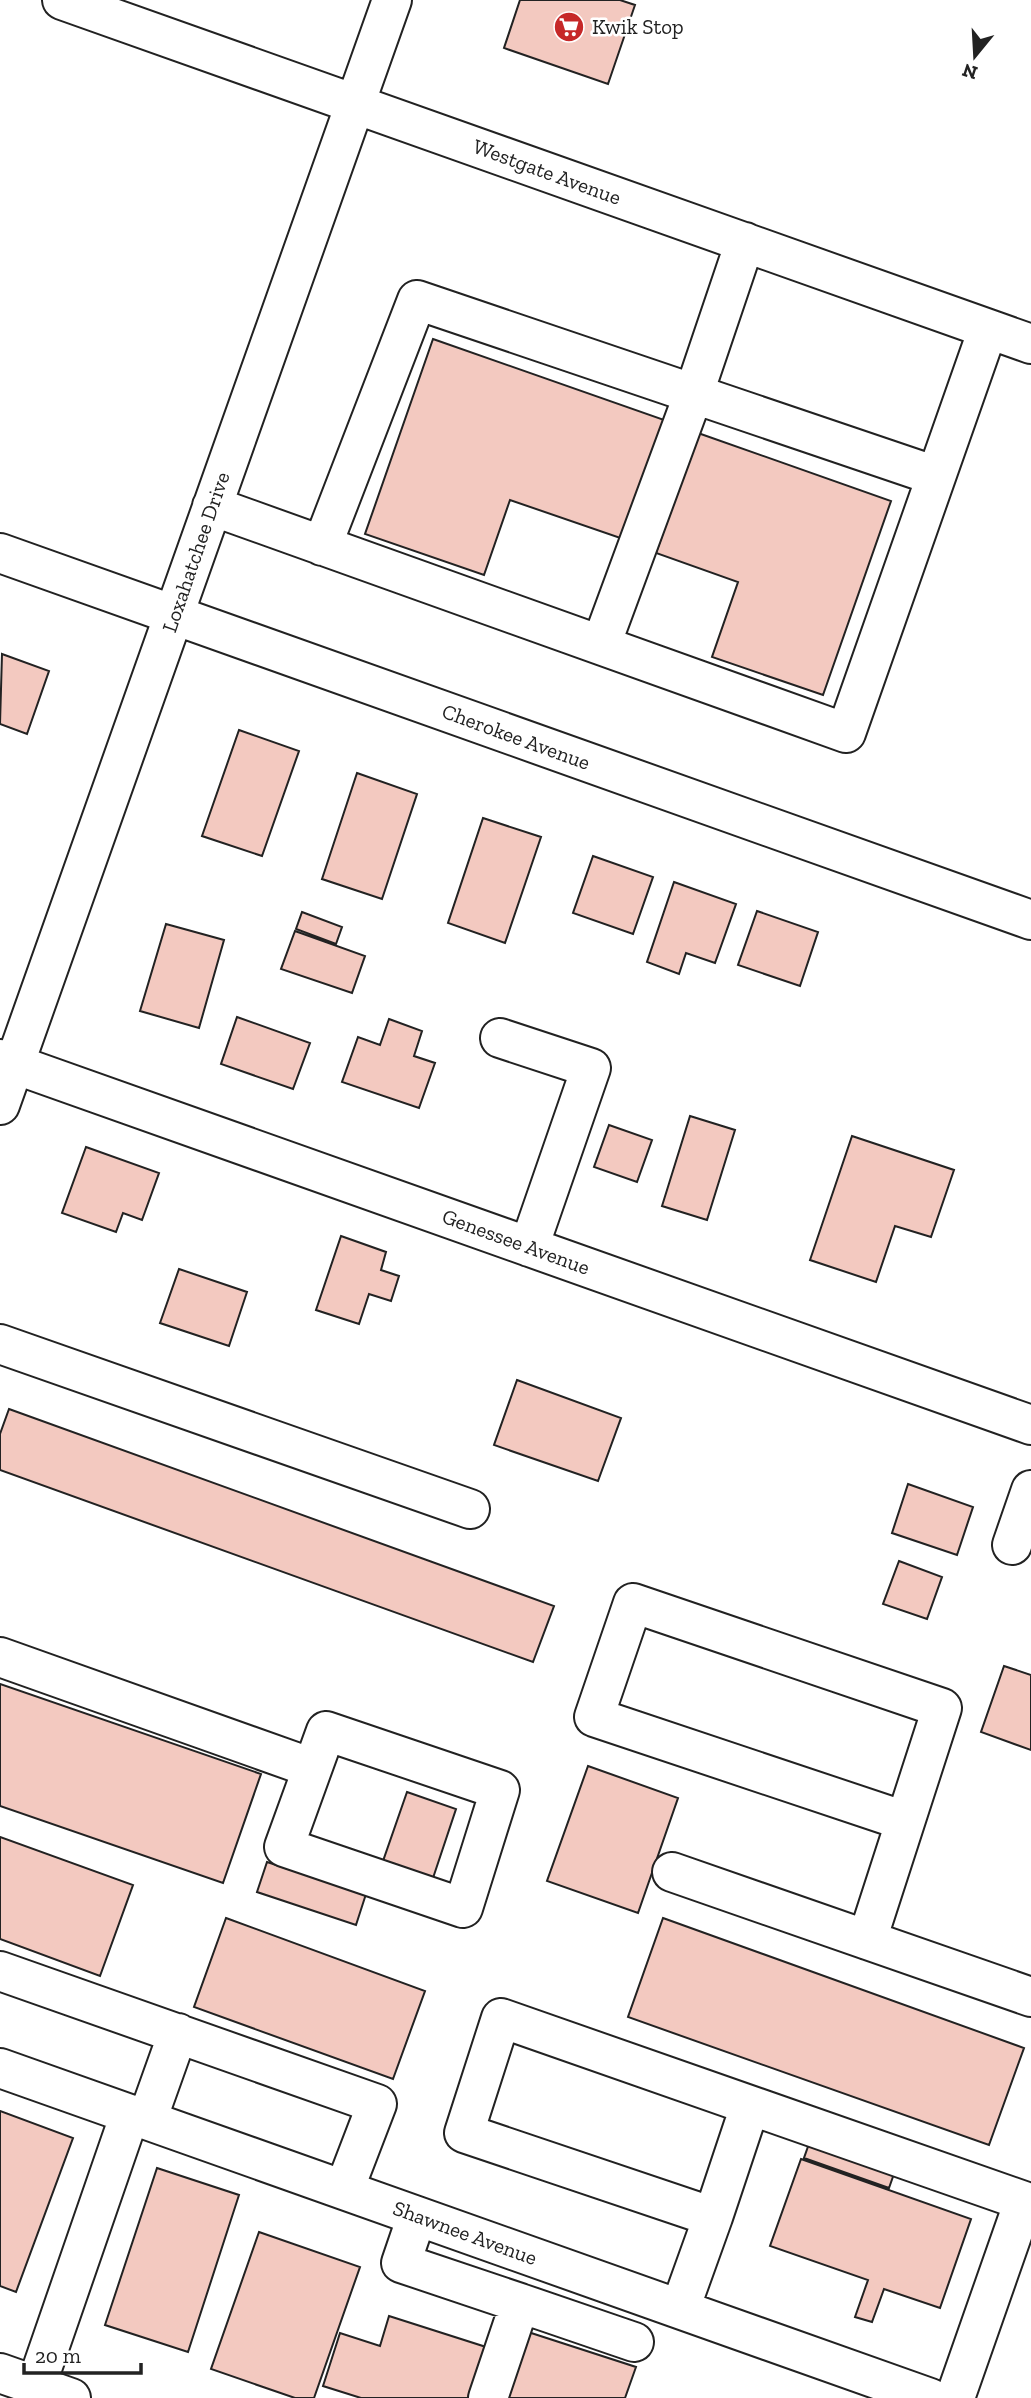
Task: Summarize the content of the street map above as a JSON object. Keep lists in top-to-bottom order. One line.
{"streets":{"street":["Westgate Avenue","Loxahatchee Drive","Cherokee Avenue","Genessee Avenue","Shawnee Avenue"]},"crossings":[["Westgate Avenue","Loxahatchee Drive"],["Loxahatchee Drive","Cherokee Avenue"],["Loxahatchee Drive","Genessee Avenue"]],"places":{"supermarket":["Kwik Stop"]},"scale_bar":"20 m","north":"bottom"}
